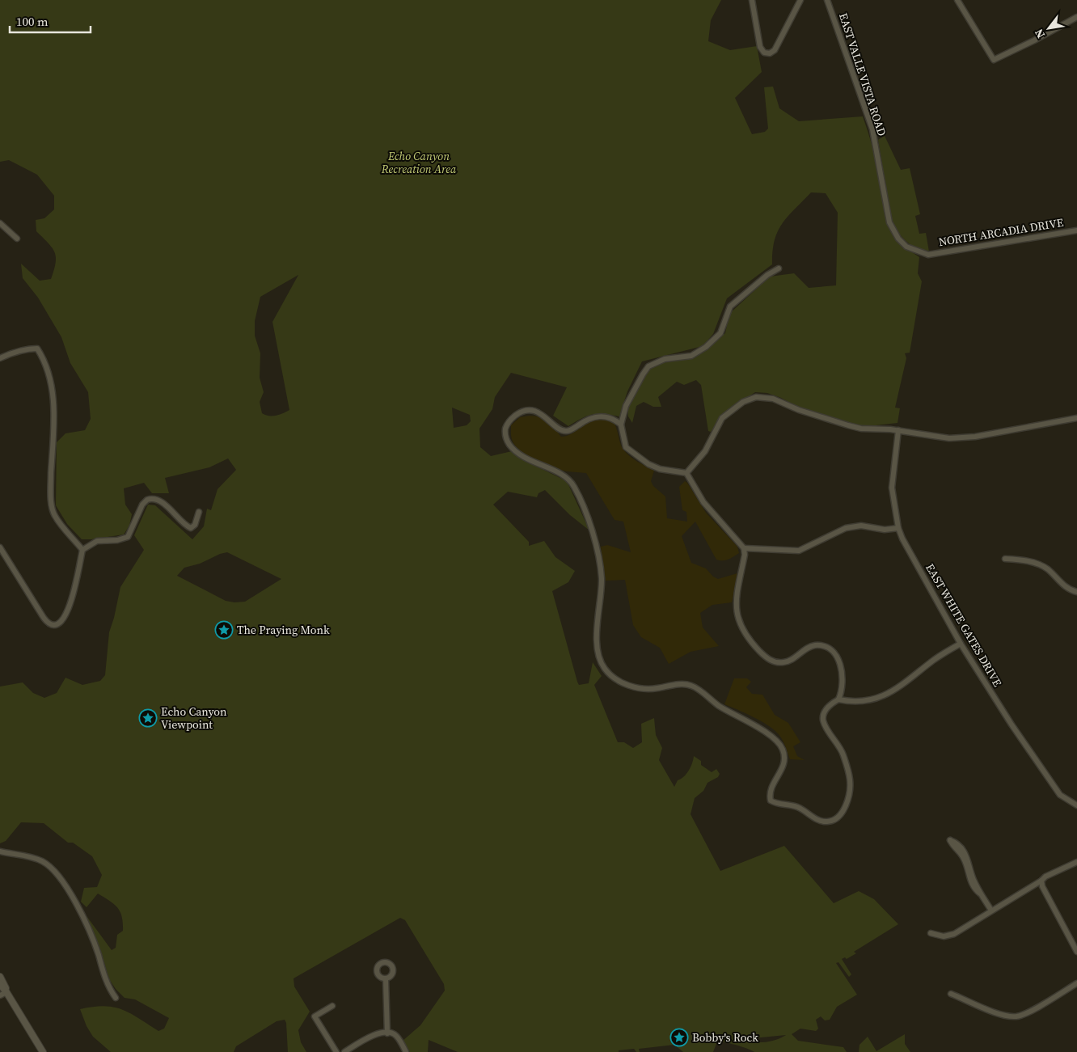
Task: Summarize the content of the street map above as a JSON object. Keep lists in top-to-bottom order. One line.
{"streets":{"street":["EAST VALLE VISTA ROAD","NORTH ARCADIA DRIVE","EAST WHITE GATES DRIVE"]},"crossings":[["EAST VALLE VISTA ROAD","NORTH ARCADIA DRIVE"]],"parks":["Echo Canyon Recreation Area"],"places":{"place":["The Praying Monk","Echo Canyon Viewpoint","Bobby's Rock"]},"scale_bar":"100 m","north":"bottom left"}
